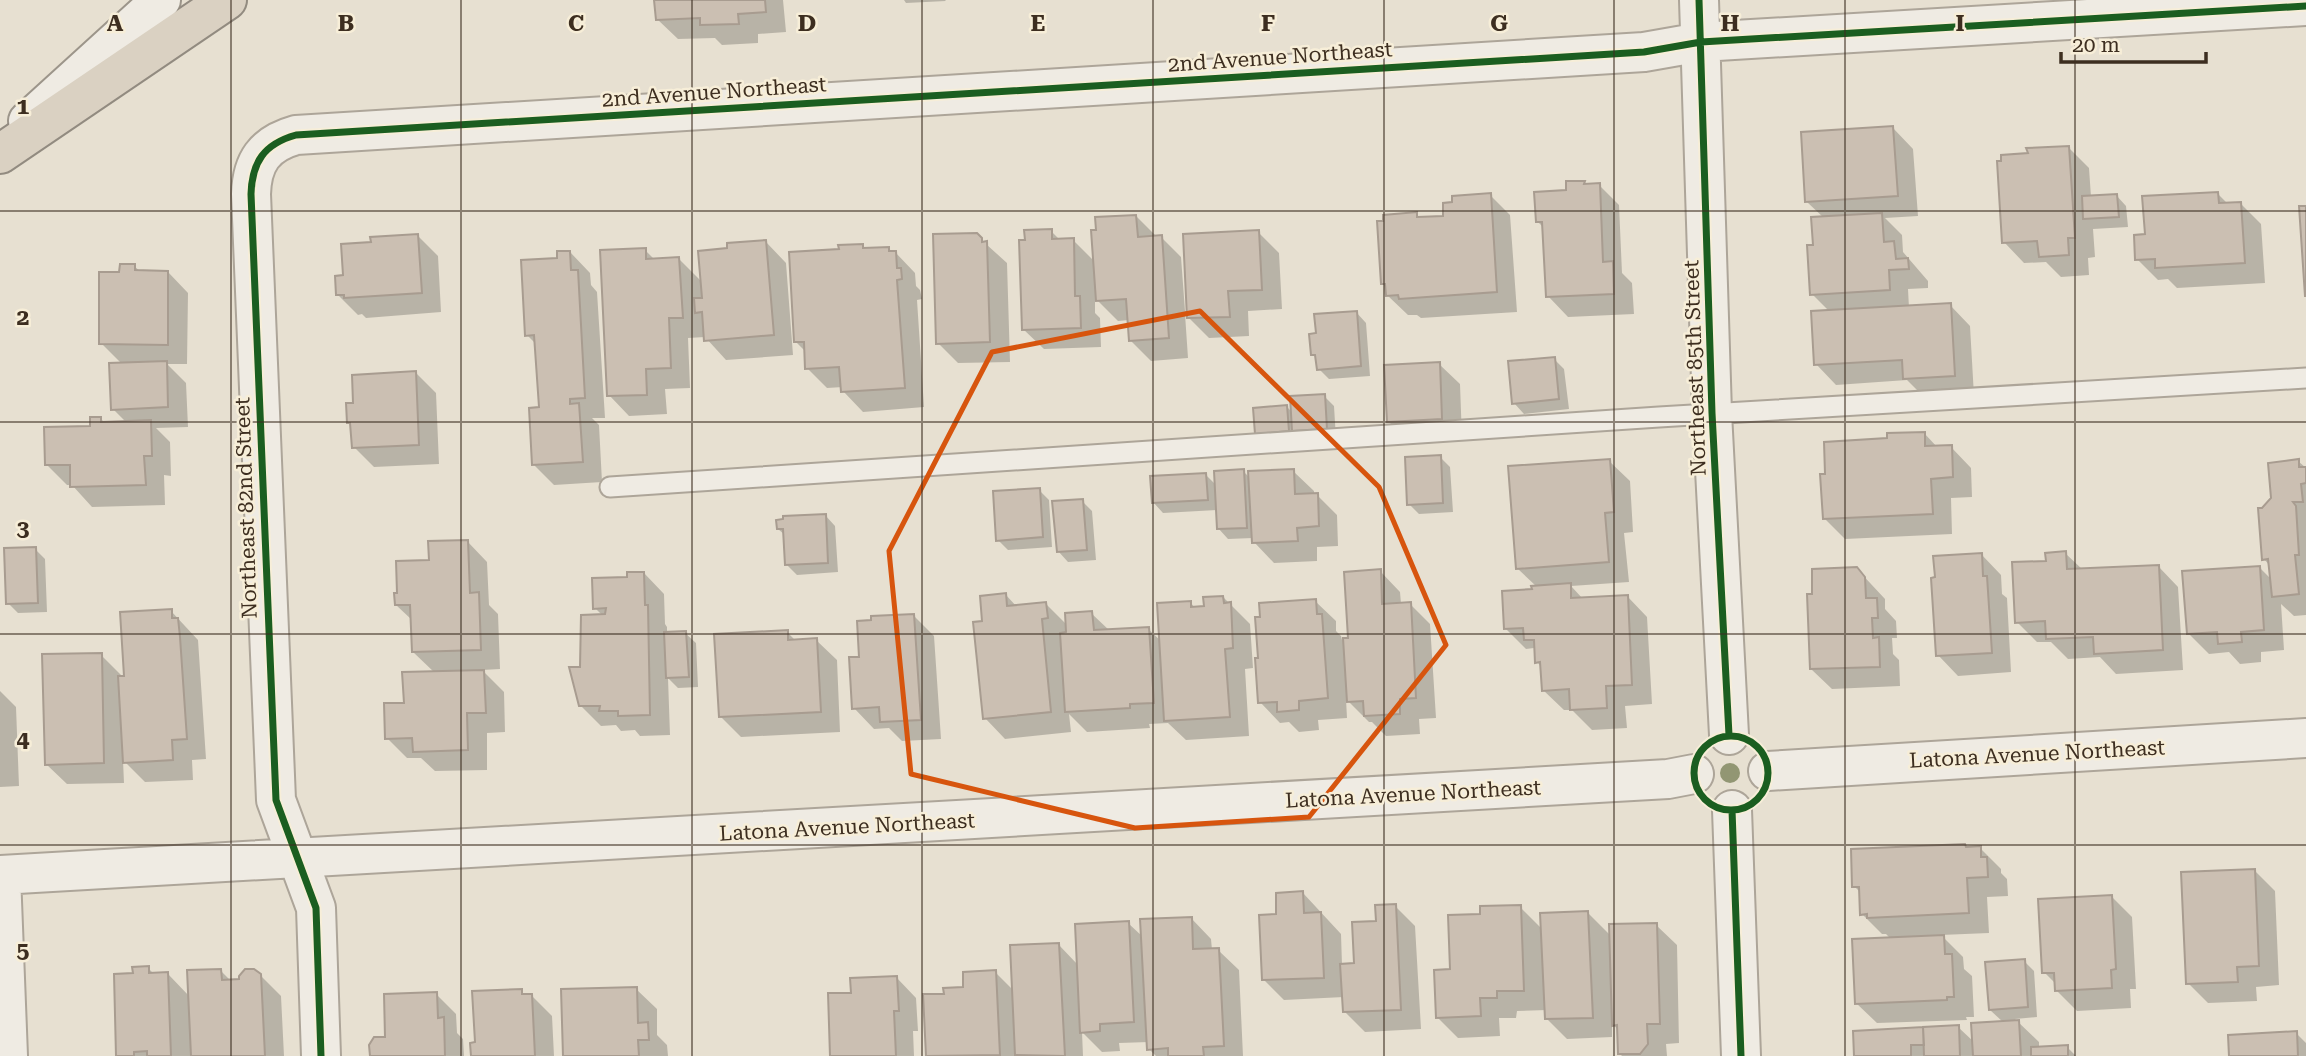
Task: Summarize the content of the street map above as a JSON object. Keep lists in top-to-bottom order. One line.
{"streets":{"street":["2nd Avenue Northeast","Northeast 85th Street","Northeast 82nd Street","Latona Avenue Northeast"]},"crossings":[["2nd Avenue Northeast","Northeast 85th Street"],["2nd Avenue Northeast","Northeast 82nd Street"],["Northeast 85th Street","Latona Avenue Northeast"],["Northeast 82nd Street","Latona Avenue Northeast"]],"scale_bar":"20 m","grid":{"columns":["A","B","C","D","E","F","G","H","I"],"rows":["1","2","3","4","5"]}}
